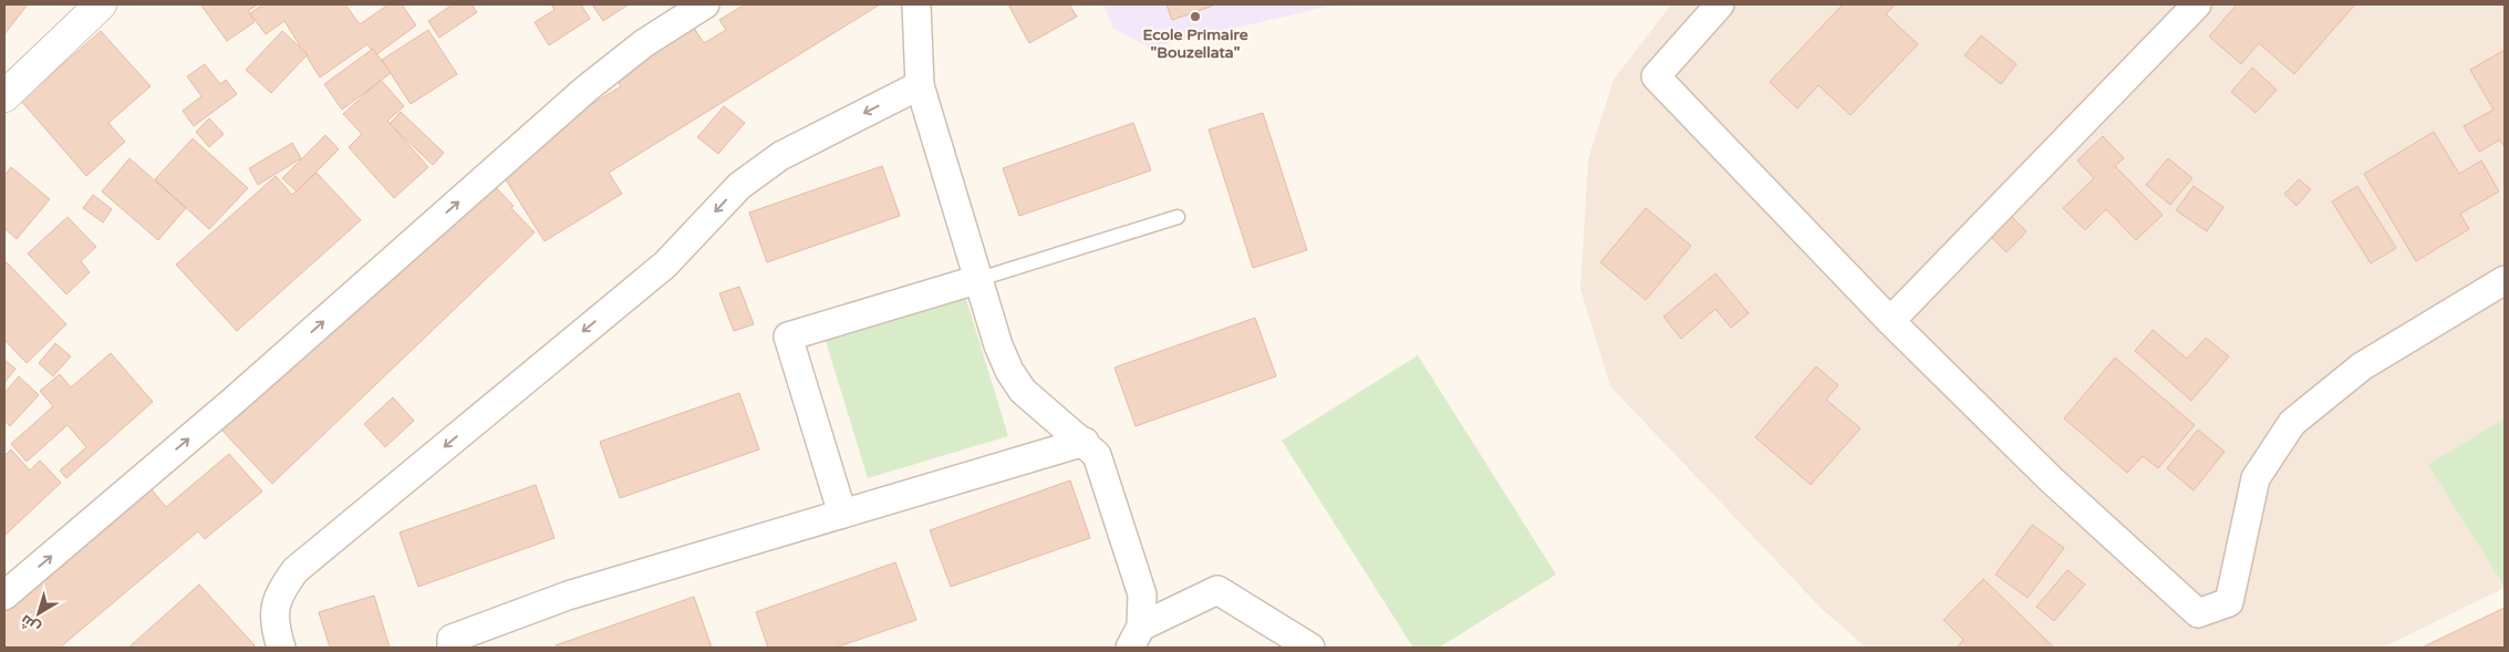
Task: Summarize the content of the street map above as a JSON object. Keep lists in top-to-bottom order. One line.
{"places":["Ecole Primaire \"Bouzellata\""],"north":"bottom left"}
